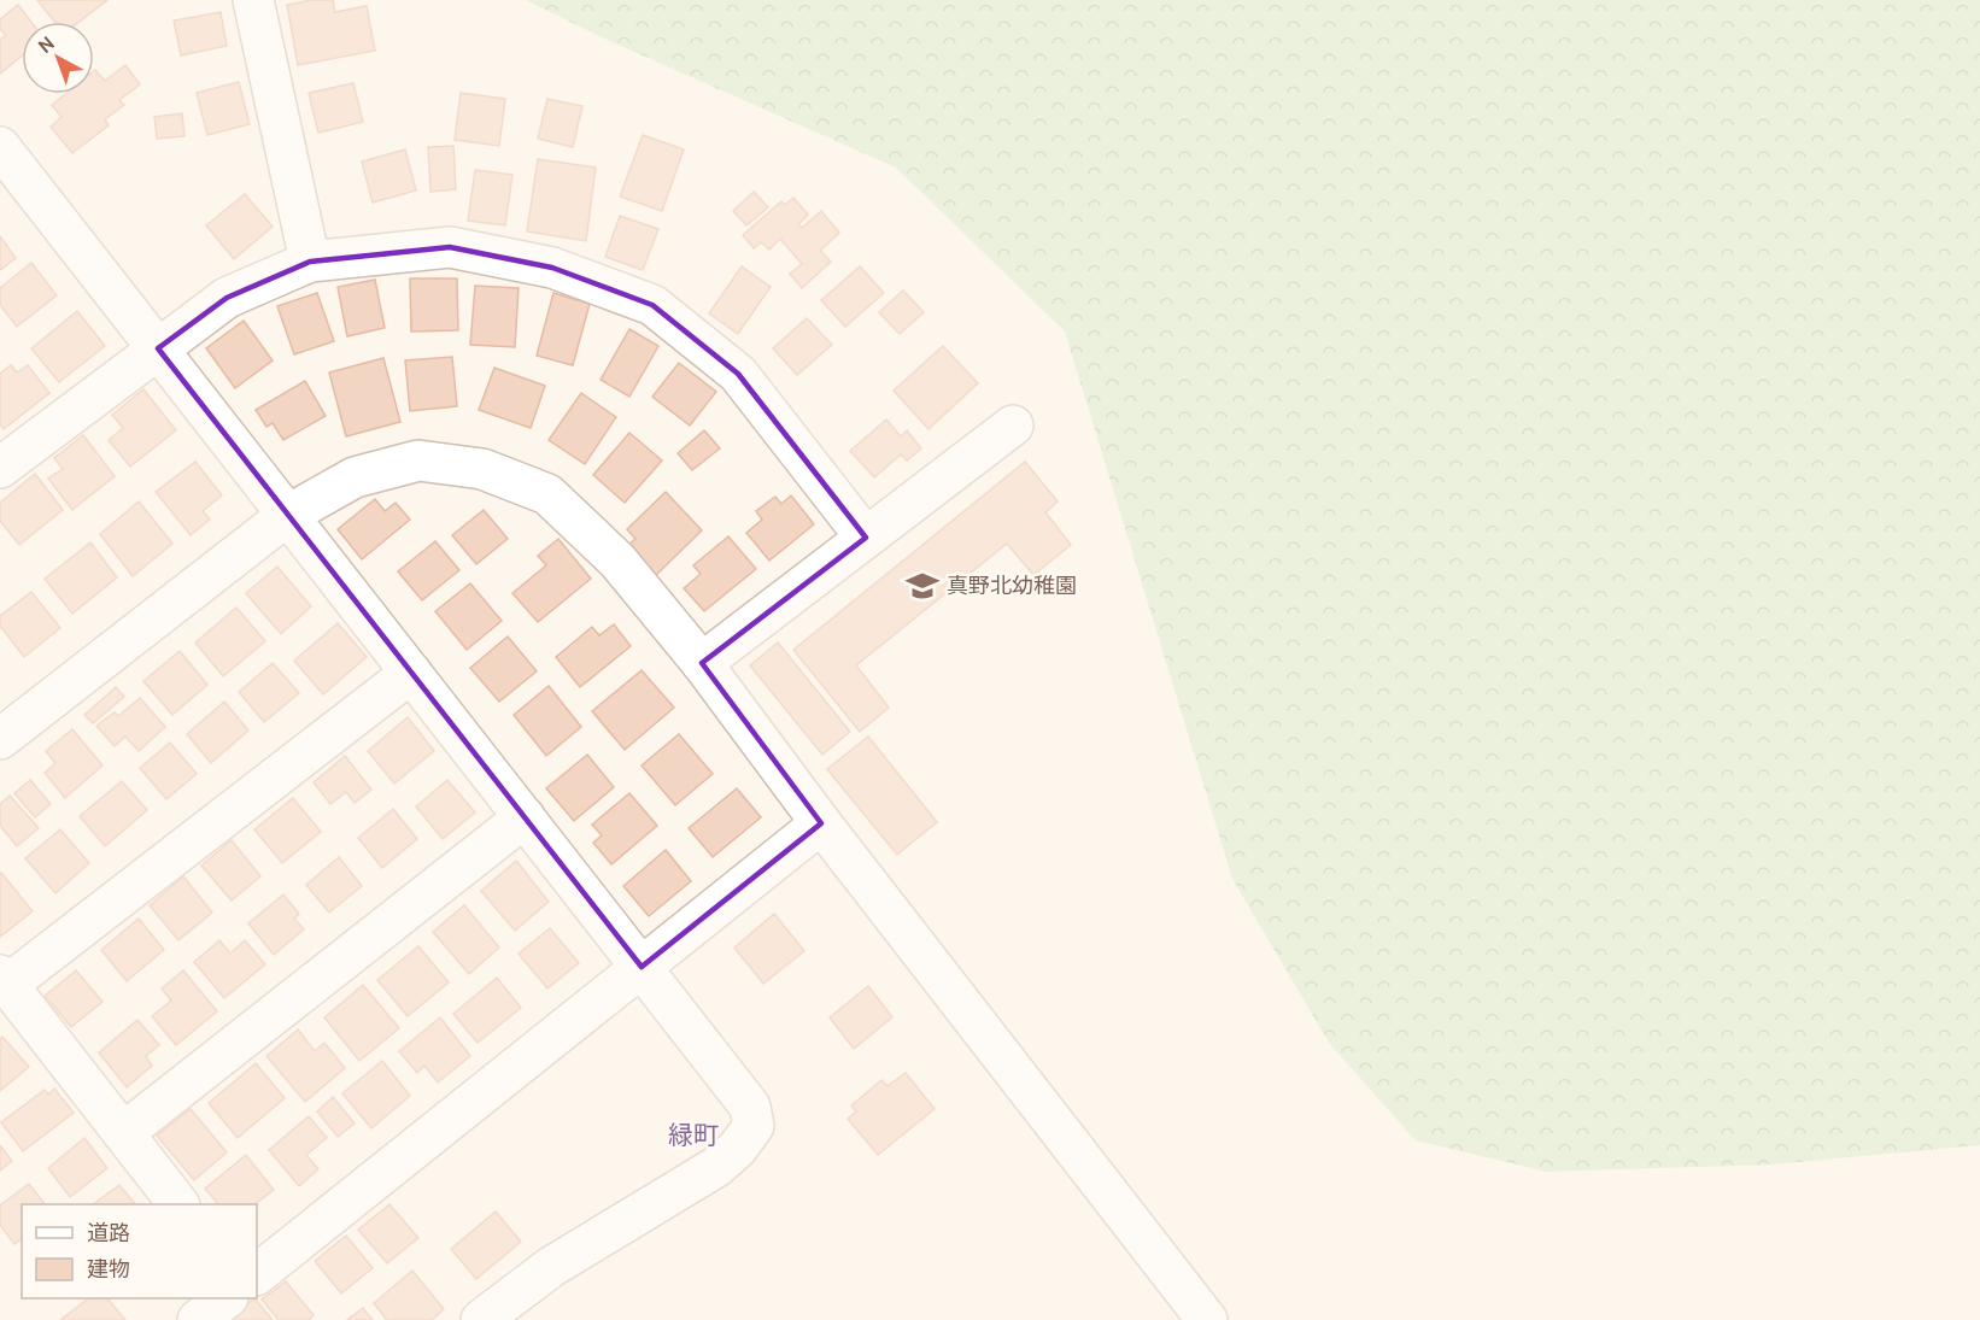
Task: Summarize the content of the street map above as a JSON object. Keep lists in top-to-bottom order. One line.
{"districts":["緑町"],"places":{"school or university":["真野北幼稚園"]},"legend":["道路","建物"],"north":"top left"}
